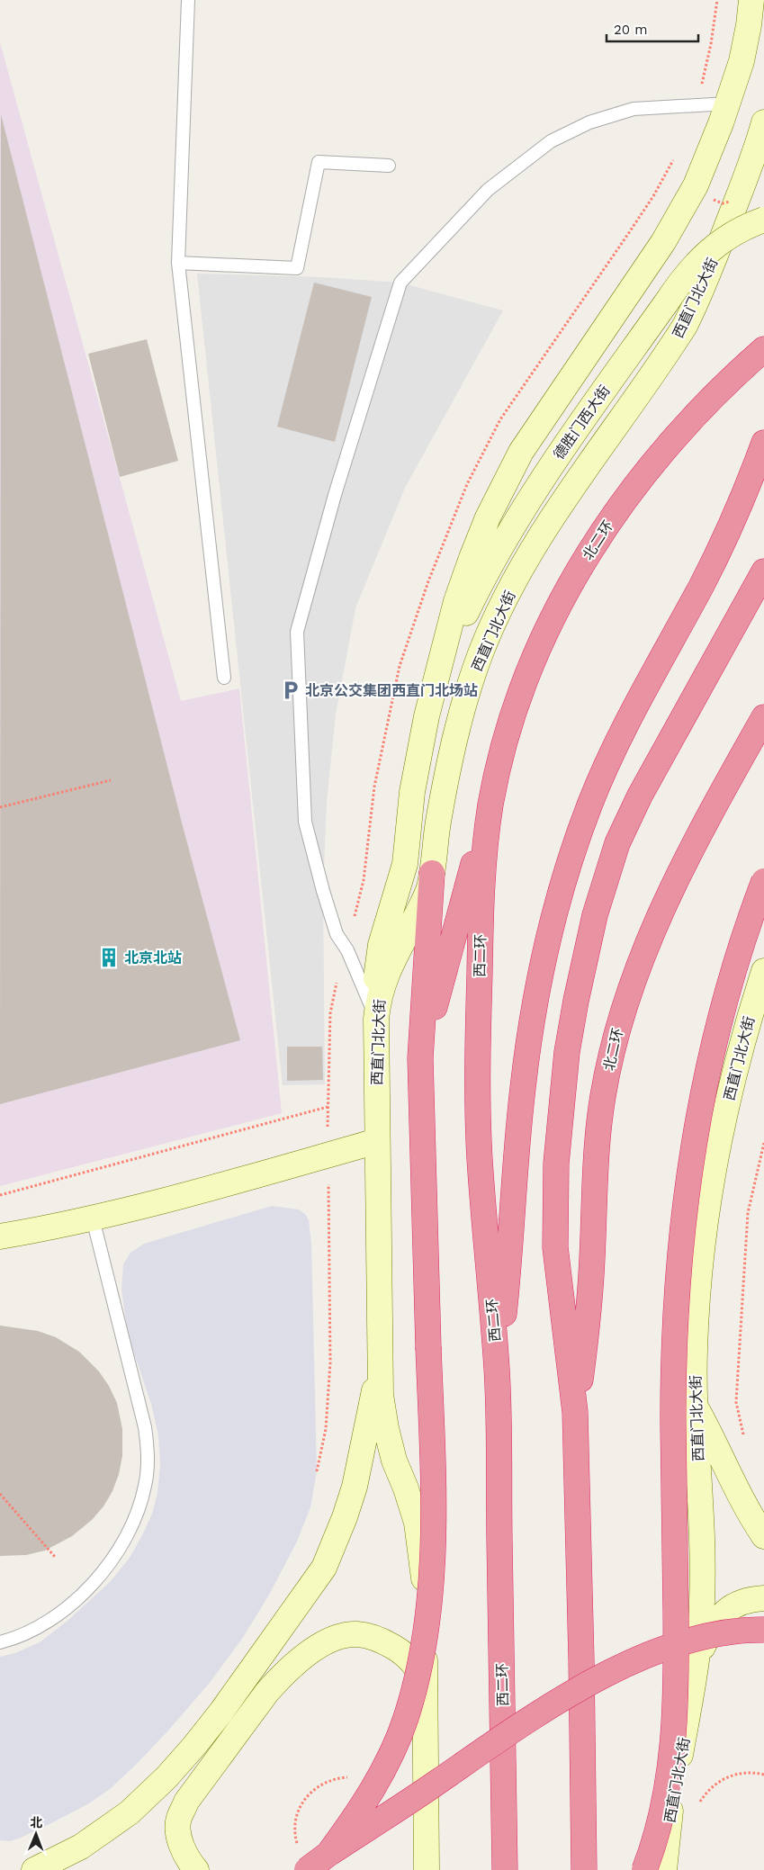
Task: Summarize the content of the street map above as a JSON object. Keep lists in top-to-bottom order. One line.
{"streets":{"highway":["北二环","西二环"],"street":["西直门北大街","德胜门西大街"]},"crossings":[["北二环","西二环"]],"places":{"parking":["北京公交集团西直门北场站"],"building":["北京北站"]},"scale_bar":"20 m","north":"top"}
